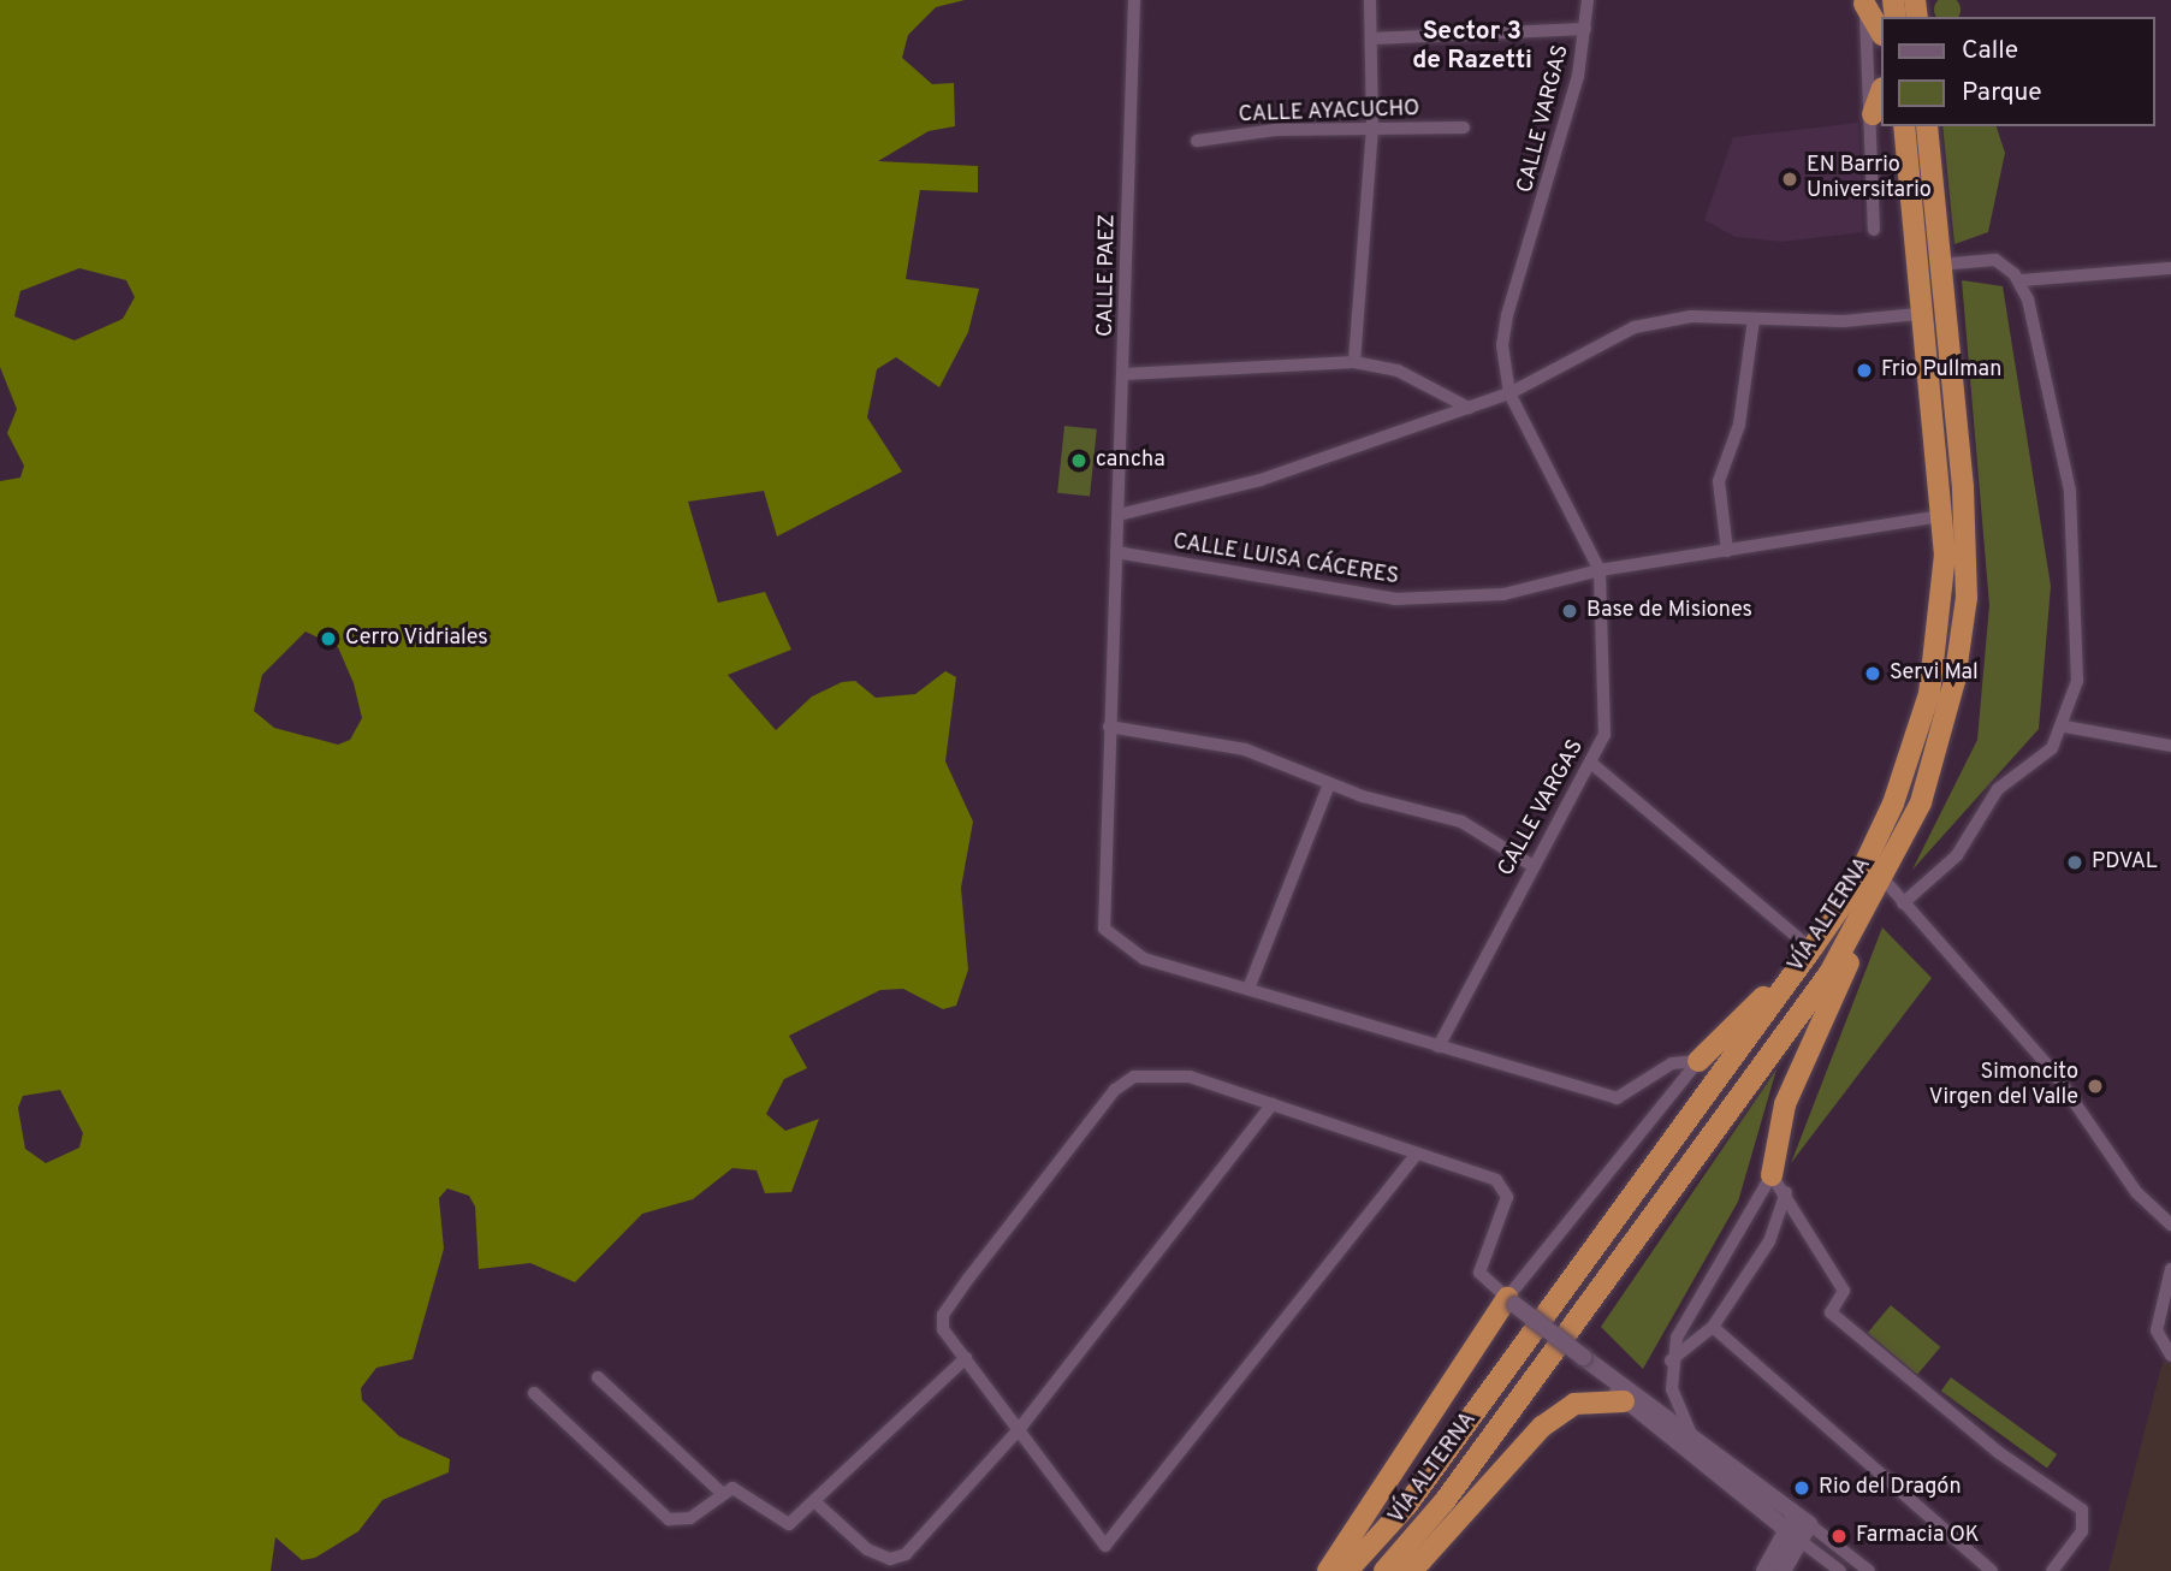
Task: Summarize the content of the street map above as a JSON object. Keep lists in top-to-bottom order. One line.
{"streets":{"highway":["VÍA ALTERNA"],"street":["CALLE AYACUCHO","CALLE VARGAS","CALLE PAEZ","CALLE LUISA CÁCERES"]},"crossings":[["CALLE VARGAS","CALLE LUISA CÁCERES"],["CALLE PAEZ","CALLE LUISA CÁCERES"],["CALLE LUISA CÁCERES","VÍA ALTERNA"]],"districts":["Sector 3 de Razetti"],"places":["EN Barrio Universitario","Frio Pullman","cancha","Base de Misiones","Cerro Vidriales","Servi Mal","PDVAL","Simoncito Virgen del Valle","Rio del Dragón","Farmacia OK"],"legend":["Calle","Parque"]}
